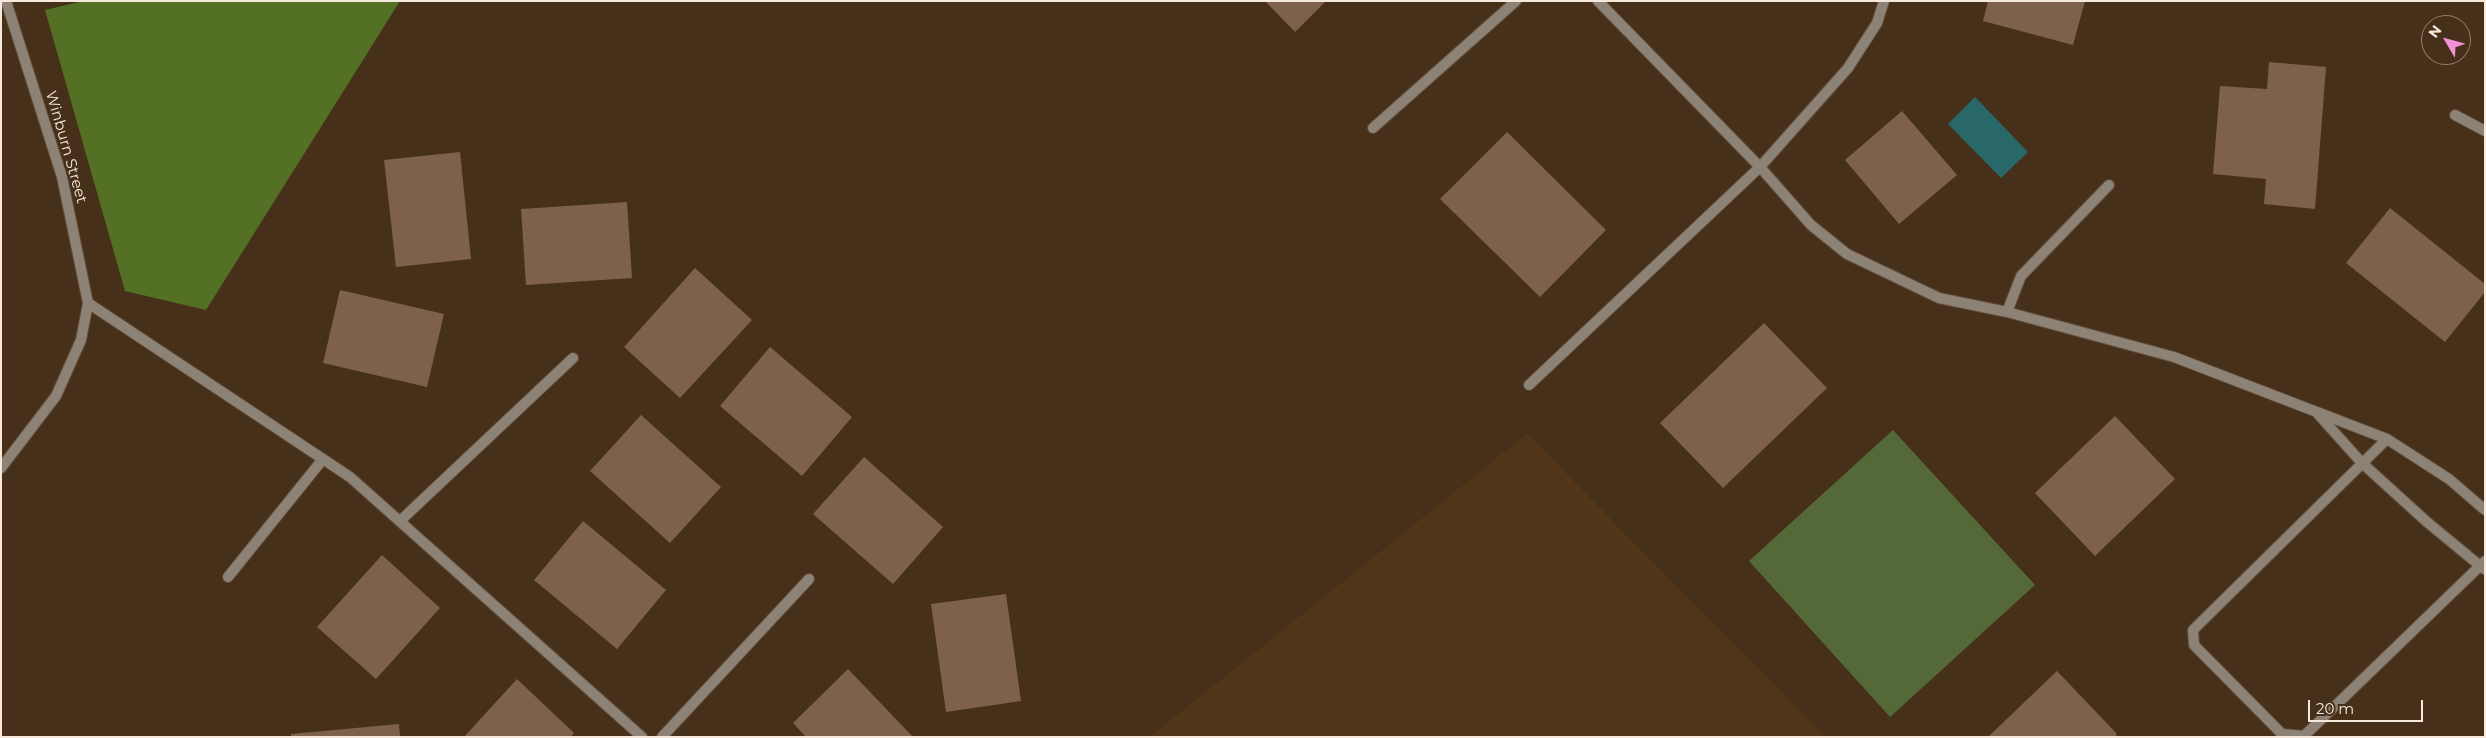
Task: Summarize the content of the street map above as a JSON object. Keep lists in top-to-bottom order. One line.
{"streets":{"street":["Winburn Street"]},"scale_bar":"20 m","north":"top left"}
